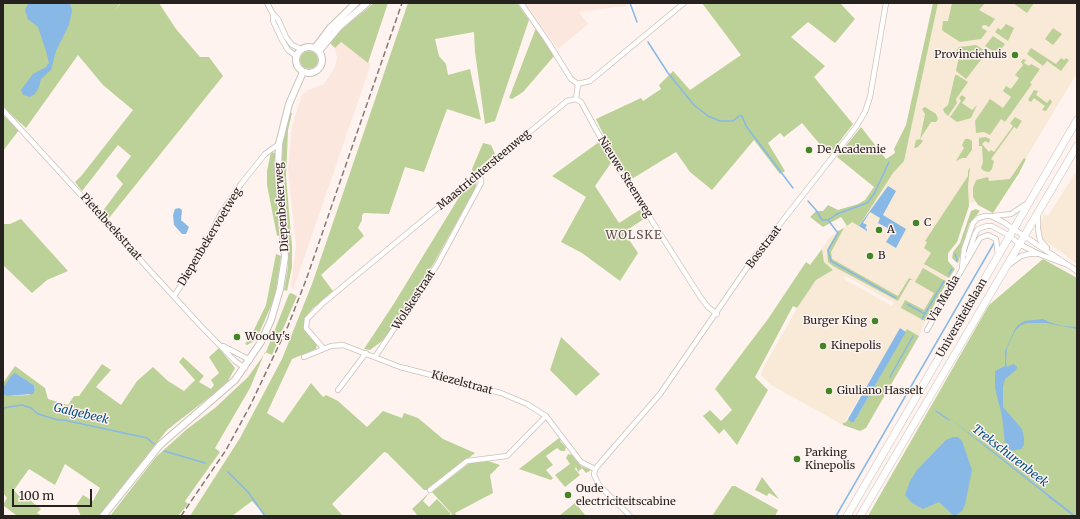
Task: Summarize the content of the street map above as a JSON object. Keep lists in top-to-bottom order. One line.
{"streets":{"highway":["Universiteitslaan"],"main road":["Diepenbekerweg"],"street":["Maastrichtersteenweg","Nieuwe Steenweg","Pietelbeekstraat","Diepenbekervoetweg","Bosstraat","Via Media","Wolskestraat","Kiezelstraat"]},"crossings":[["Maastrichtersteenweg","Nieuwe Steenweg"],["Maastrichtersteenweg","Wolskestraat"],["Nieuwe Steenweg","Bosstraat"],["Diepenbekerweg","Pietelbeekstraat"],["Diepenbekerweg","Diepenbekervoetweg"],["Pietelbeekstraat","Diepenbekervoetweg"],["Bosstraat","Kiezelstraat"],["Via Media","Universiteitslaan"],["Wolskestraat","Kiezelstraat"]],"districts":["WOLSKE"],"water":["Galgebeek","Trekschurenbeek"],"places":["Provinciehuis","De Academie","C","A","B","Burger King","Woody's","Kinepolis","Giuliano Hasselt","Parking Kinepolis","Oude electriciteitscabine"],"scale_bar":"100 m"}
